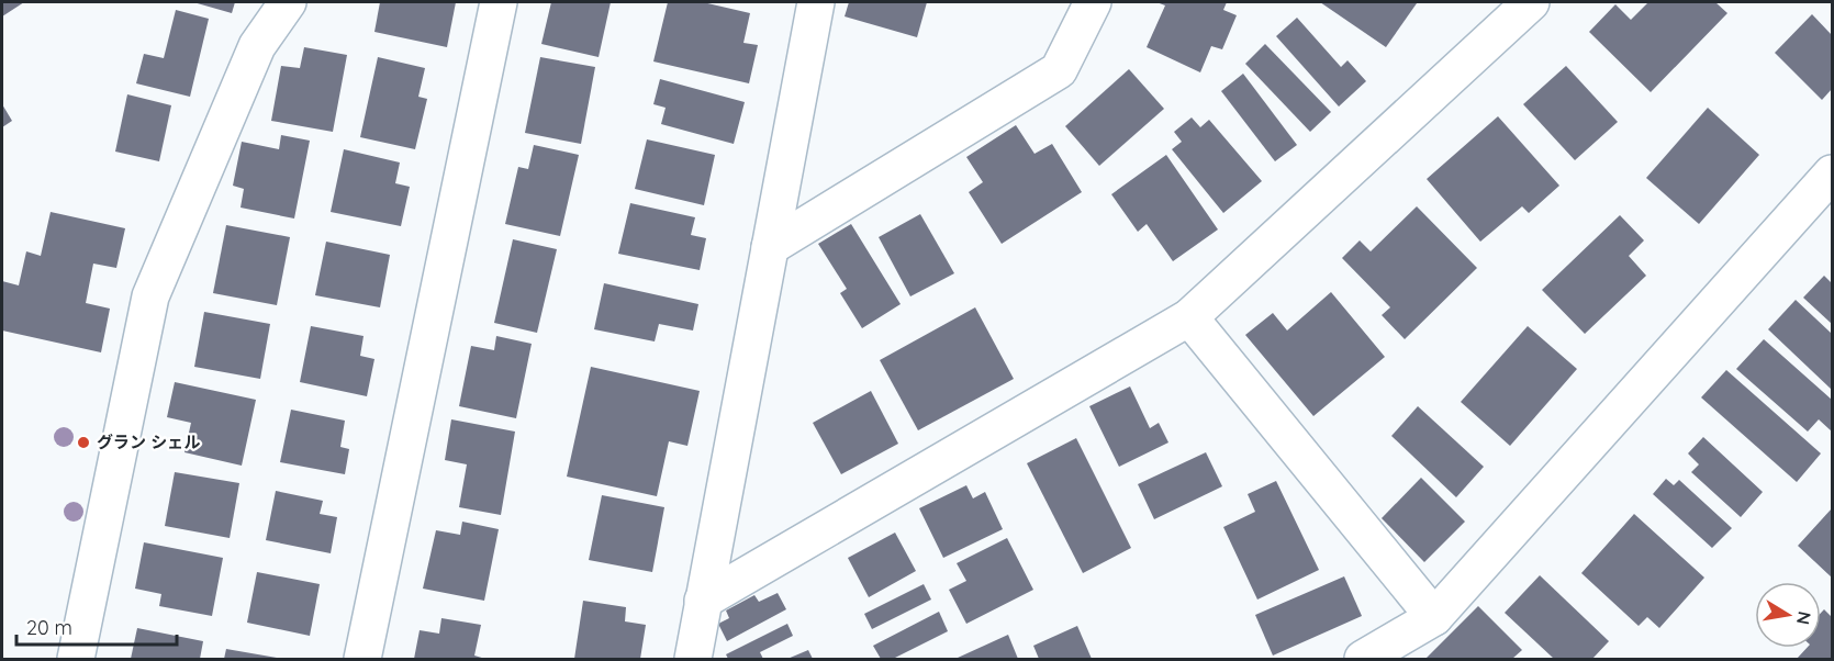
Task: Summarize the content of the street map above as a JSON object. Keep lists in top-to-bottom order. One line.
{"places":["グラン シェル"],"scale_bar":"20 m","north":"right"}
